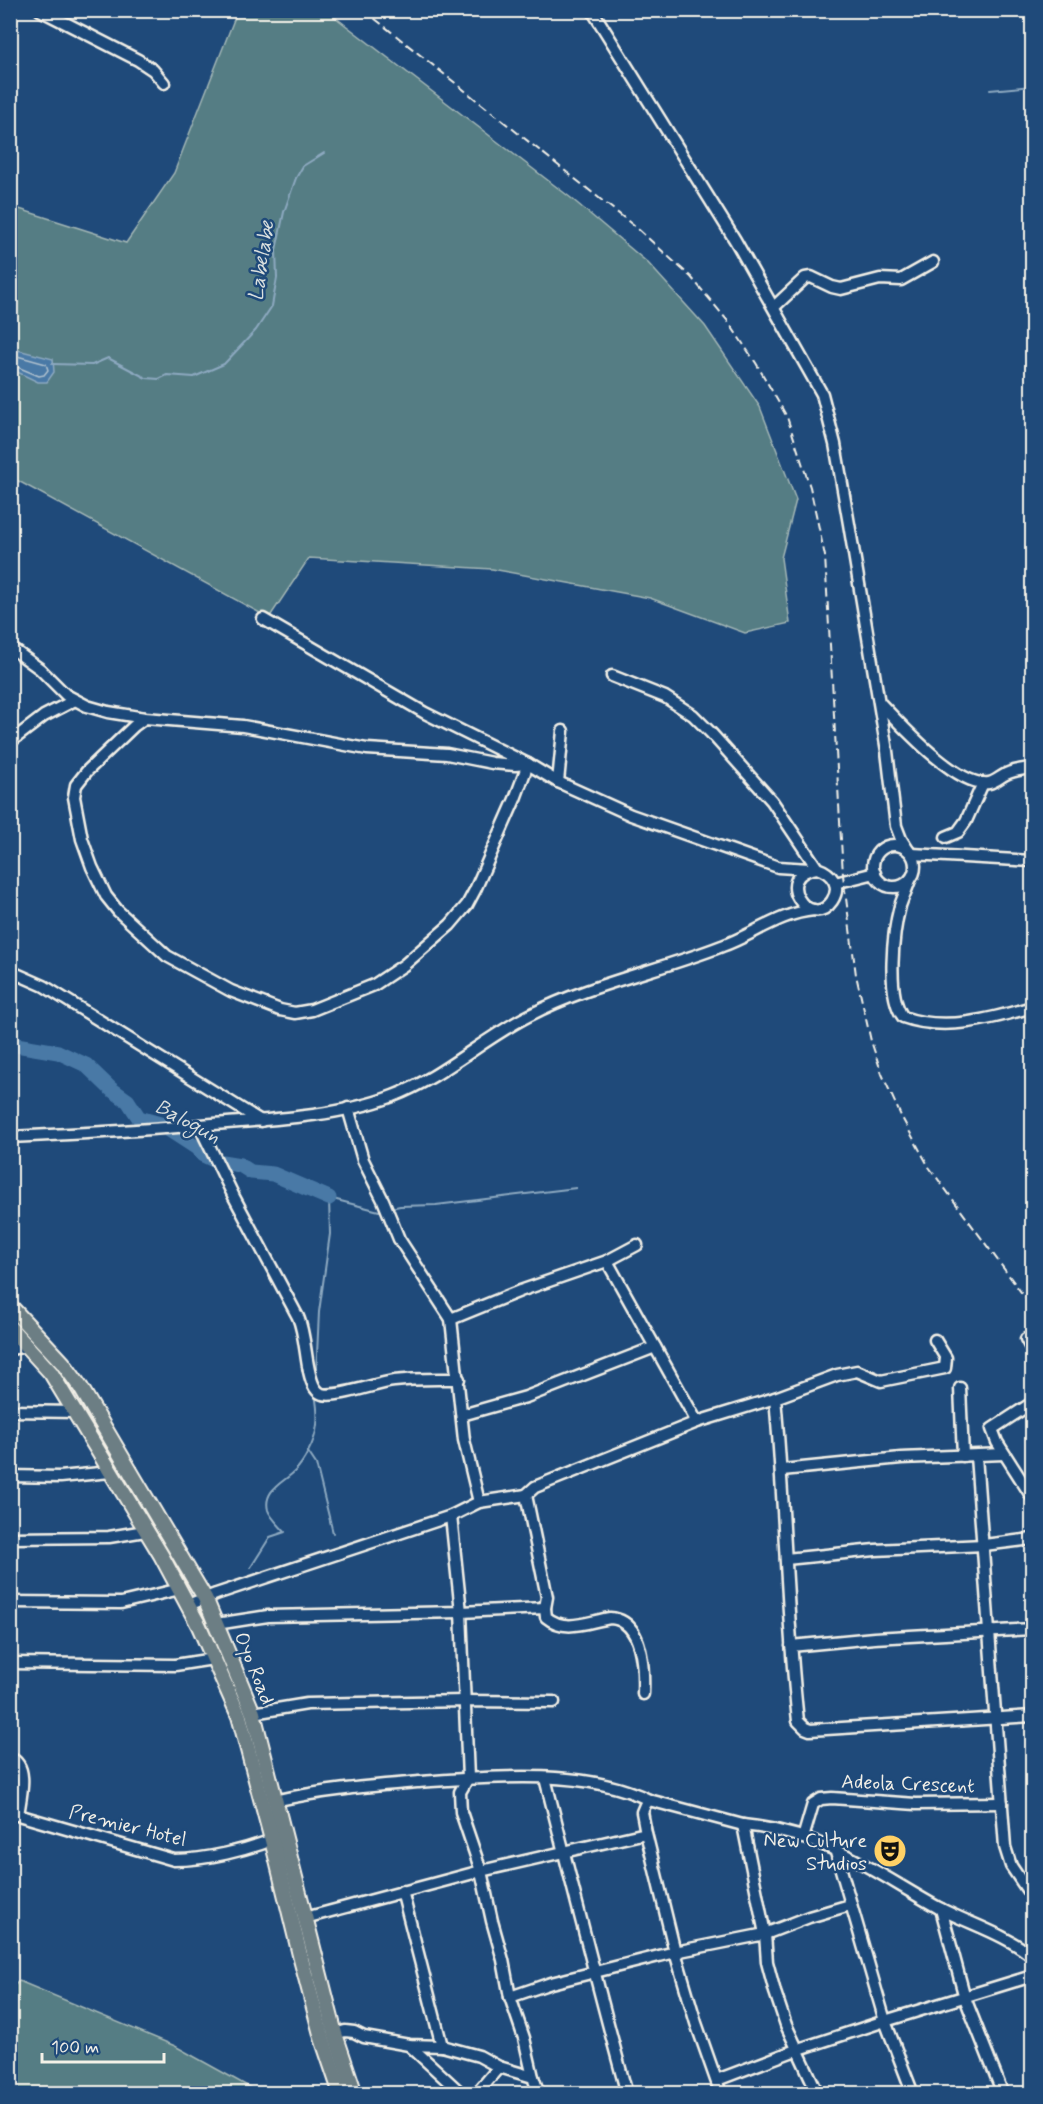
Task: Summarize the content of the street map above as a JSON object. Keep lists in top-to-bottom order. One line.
{"streets":{"main road":["Oyo Road"],"street":["Adeola Crescent","Premier Hotel"]},"crossings":[["Oyo Road","Premier Hotel"]],"water":["Labelabe","Balogun"],"places":{"theatre":["New Culture Studios"]},"scale_bar":"100 m"}
